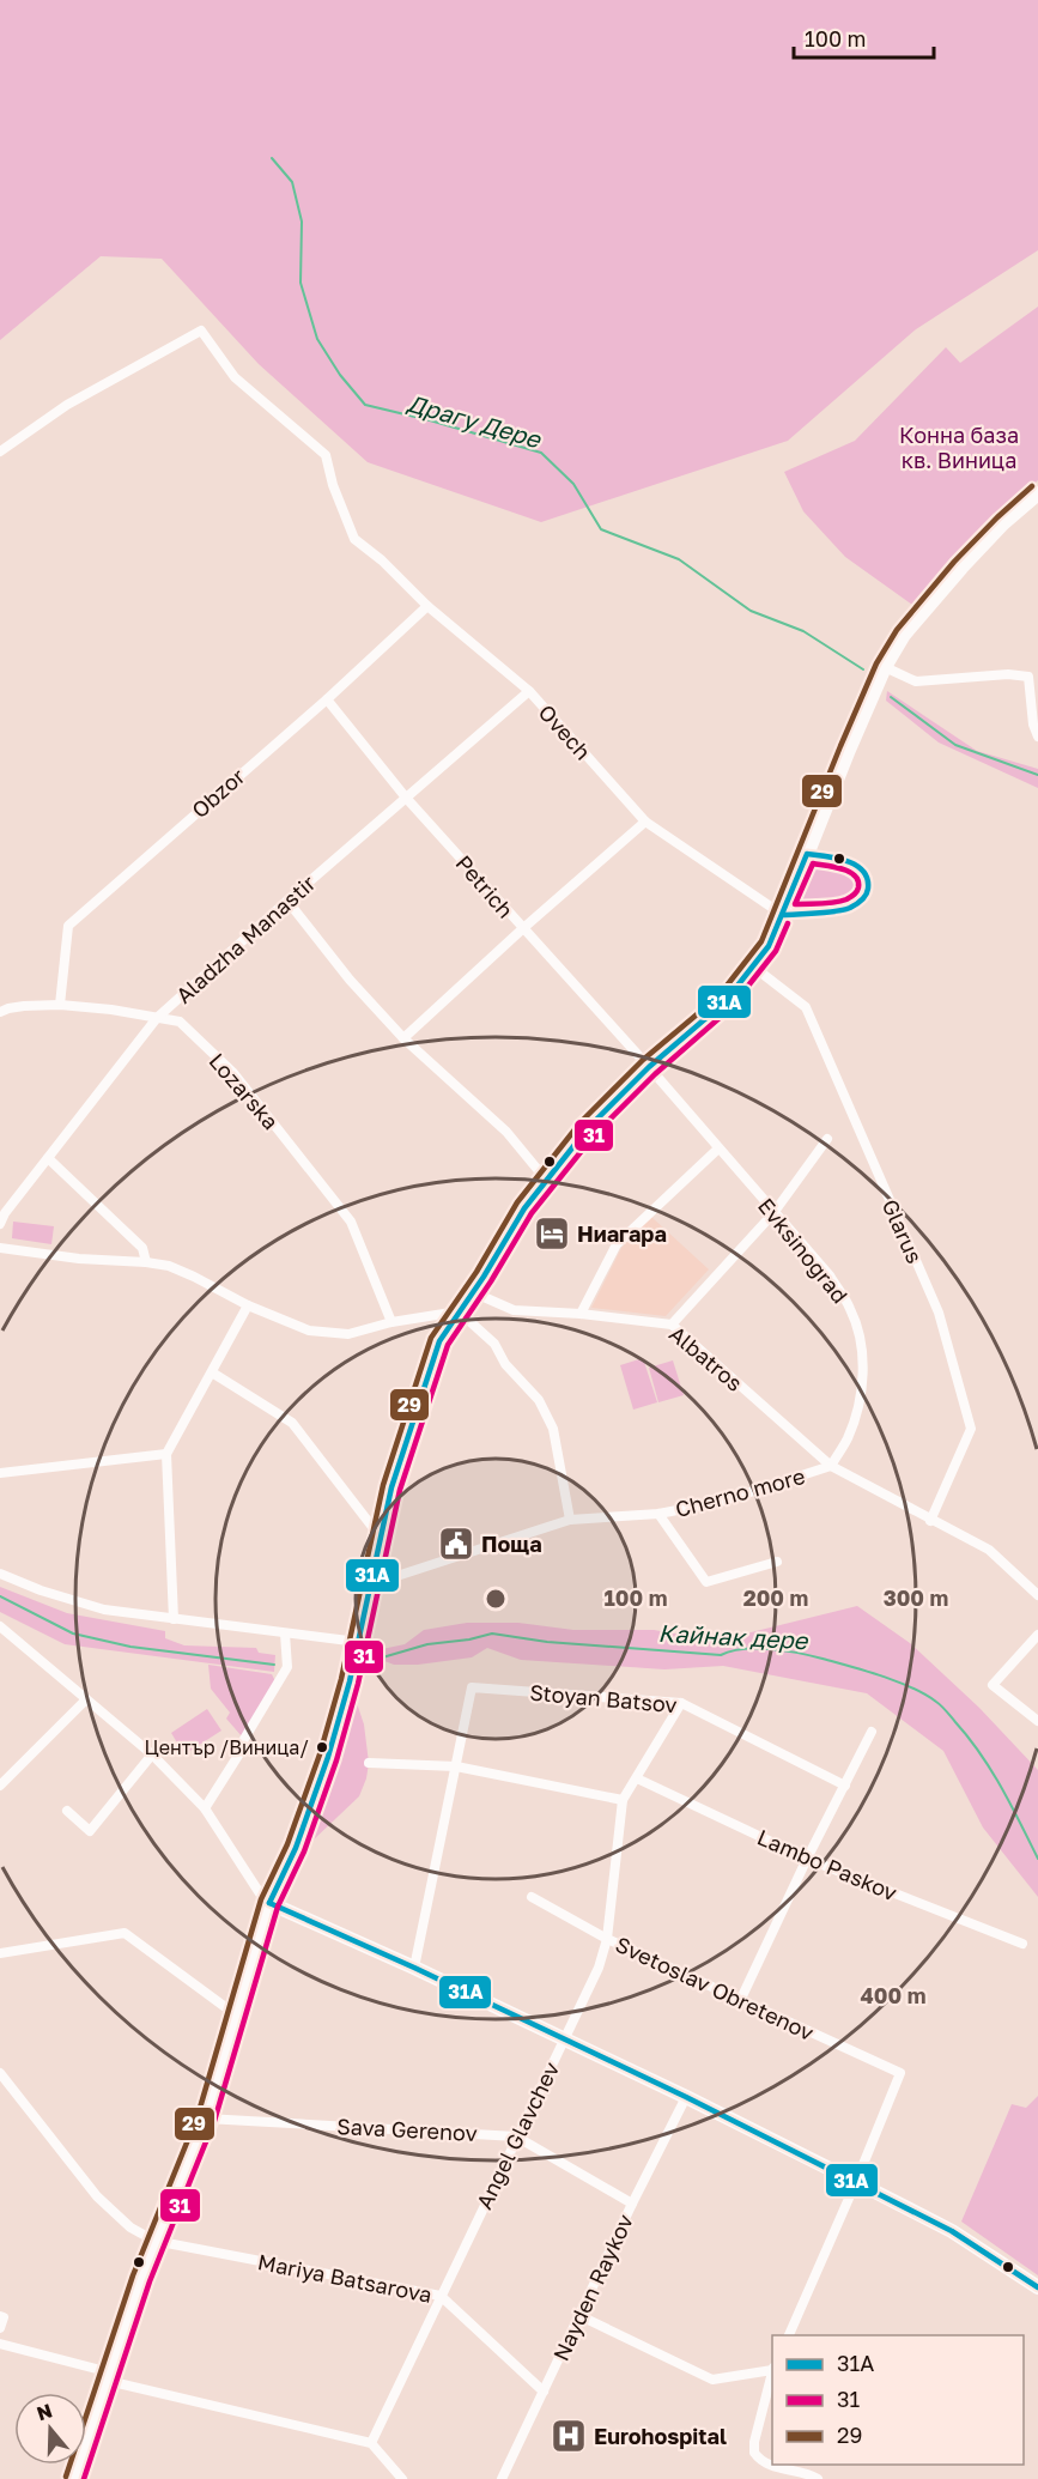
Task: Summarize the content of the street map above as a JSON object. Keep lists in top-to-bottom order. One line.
{"streets":{"street":["Ovech","Obzor","Petrich","Aladzha Manastir","Lozarska","Glarus","Evksinograd","Albatros","Cherno more","Stoyan Batsov","Lambo Paskov","Svetoslav Obretenov","Sava Gerenov","Angel Glavchev","Mariya Batsarova","Nayden Raykov"]},"crossings":[["Ovech","Obzor"],["Ovech","Aladzha Manastir"],["Obzor","Petrich"],["Obzor","Lozarska"],["Petrich","Aladzha Manastir"],["Petrich","Evksinograd"],["Aladzha Manastir","Lozarska"],["Glarus","Cherno more"],["Evksinograd","Albatros"],["Evksinograd","Cherno more"],["Albatros","Cherno more"],["Stoyan Batsov","Angel Glavchev"],["Lambo Paskov","Angel Glavchev"],["Svetoslav Obretenov","Angel Glavchev"],["Sava Gerenov","Angel Glavchev"],["Sava Gerenov","Nayden Raykov"],["Angel Glavchev","Mariya Batsarova"],["Mariya Batsarova","Nayden Raykov"]],"water":["Драгу Дере","Кайнак дере"],"parks":["Конна база кв. Виница"],"places":{"hotel":["Ниагара"],"public building":["Поща"],"other":["Център /Виница/"],"hospital":["Eurohospital"]},"lines":["transit line 29","transit line 31А","transit line 31"],"legend":["31А","31","29"],"scale_bar":"100 m","north":"top","rings":["100 m","200 m","300 m","400 m"]}
